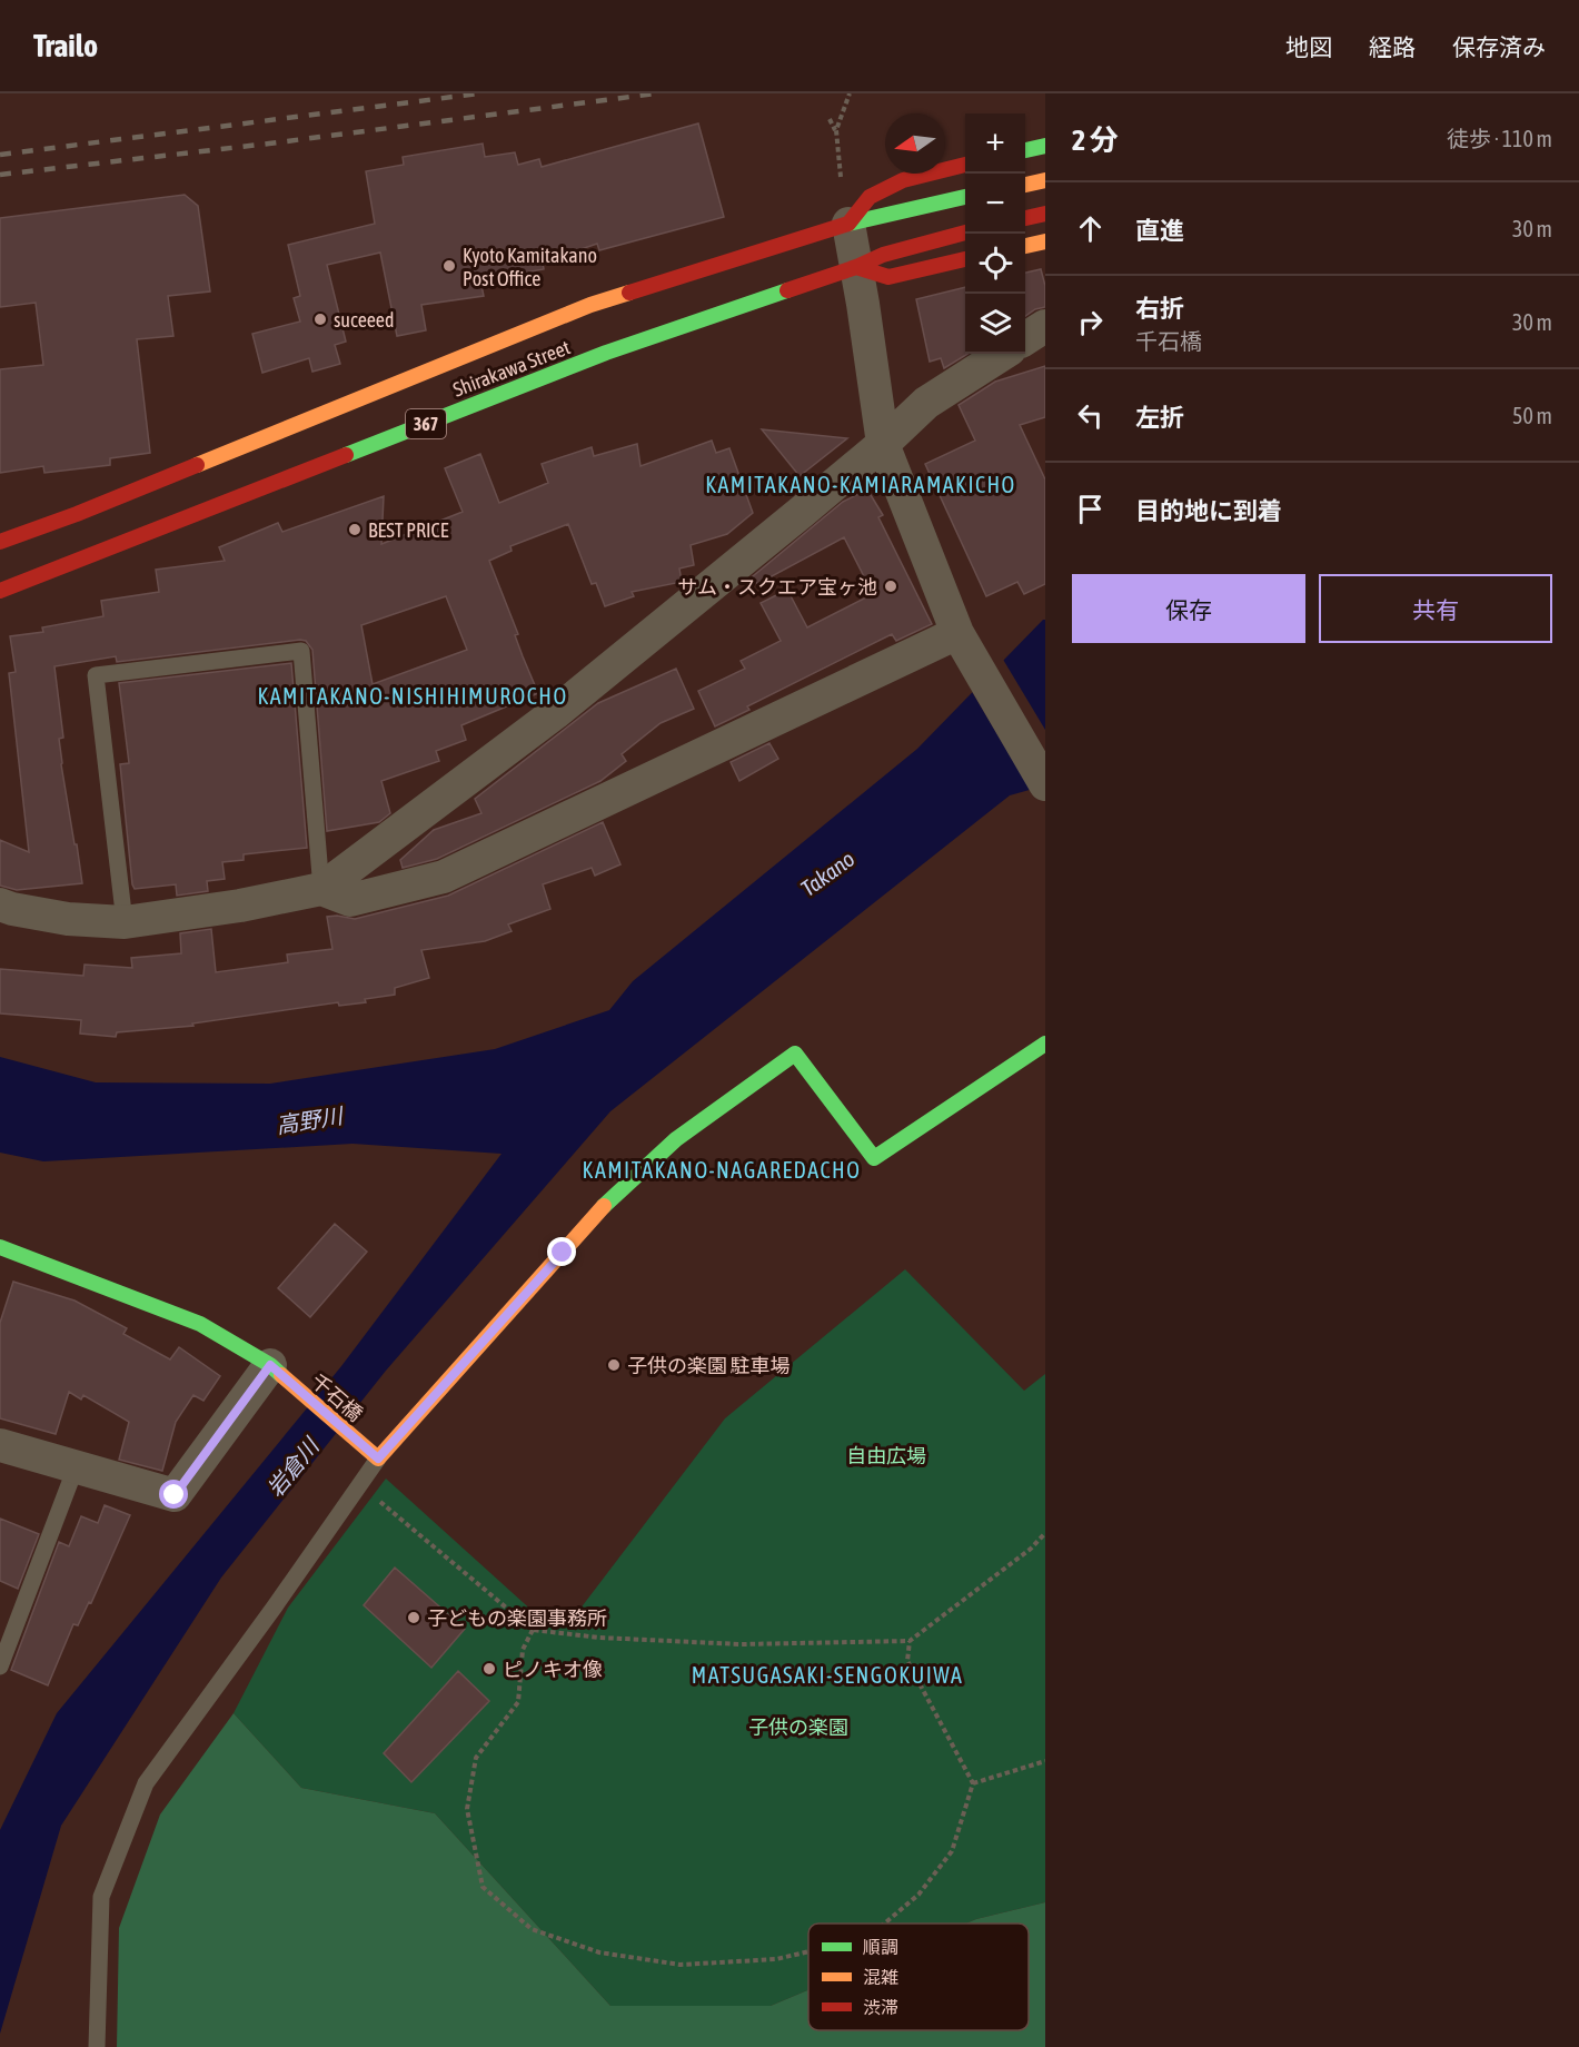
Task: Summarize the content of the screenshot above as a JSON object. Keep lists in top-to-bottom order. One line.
{"streets":{"main road":["Shirakawa Street","367","千石橋"]},"districts":["KAMITAKANO-KAMIARAMAKICHO","KAMITAKANO-NISHIHIMUROCHO","KAMITAKANO-NAGAREDACHO","MATSUGASAKI-SENGOKUIWA"],"water":["Takano","高野川","岩倉川"],"parks":["自由広場","子供の楽園"],"places":["Kyoto Kamitakano Post Office","suceeed","BEST PRICE","サム・スクエア宝ヶ池","子供の楽園 駐車場","子どもの楽園事務所","ピノキオ像"],"legend":["順調","混雑","渋滞"],"north":"left","page":{"header":"Trailo","nav":["地図","経路","保存済み"],"heading":["2 分","徒歩 · 110 m"],"map_buttons":["+","−"],"list":[["直進","30 m"],["右折","千石橋","30 m"],["左折","50 m"],"目的地に到着"],"buttons":["保存","共有"]}}
